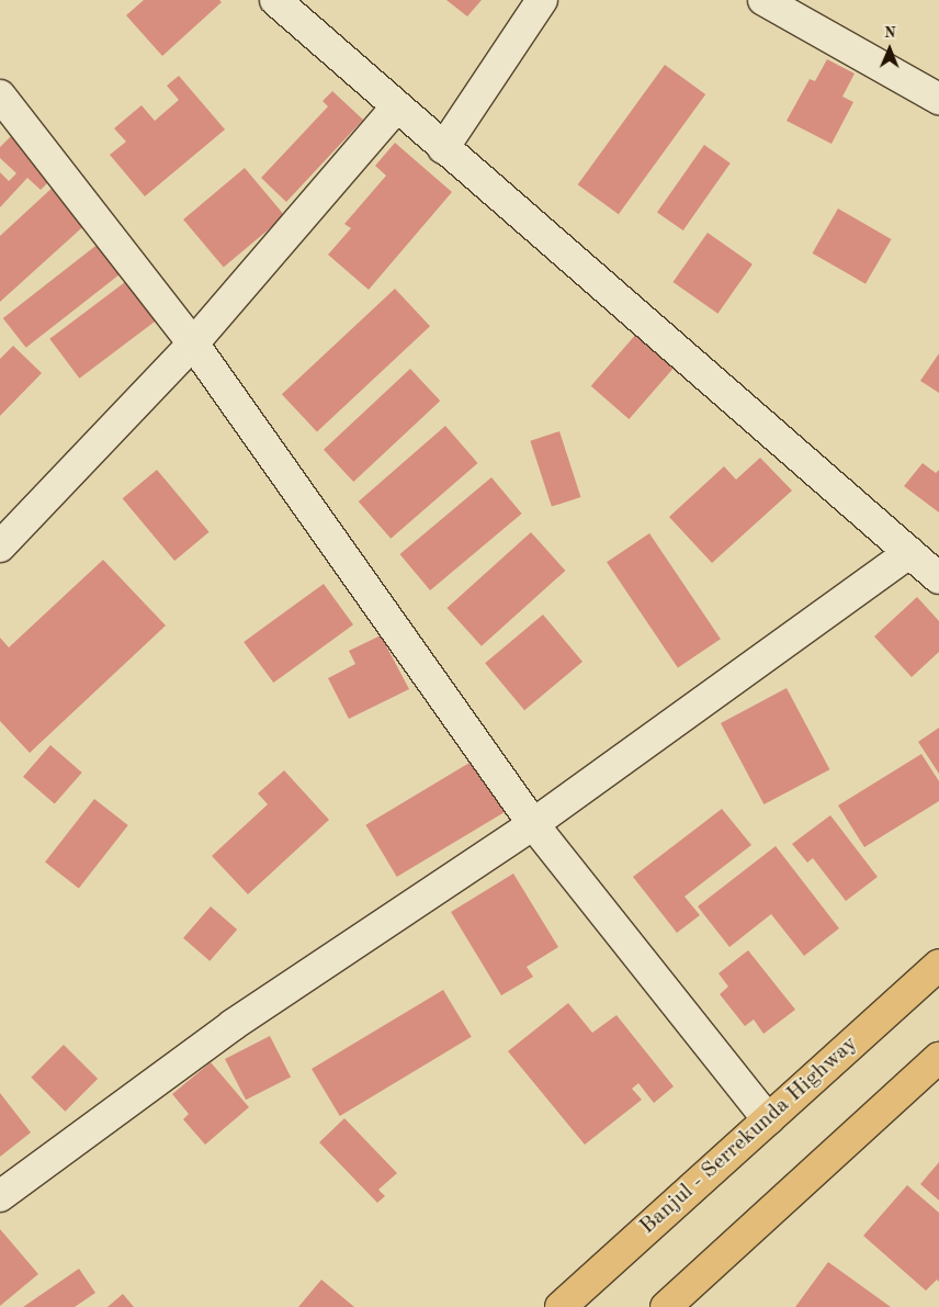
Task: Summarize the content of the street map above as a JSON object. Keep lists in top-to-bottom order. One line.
{"streets":{"highway":["Banjul - Serrekunda Highway"]},"north":"top"}
